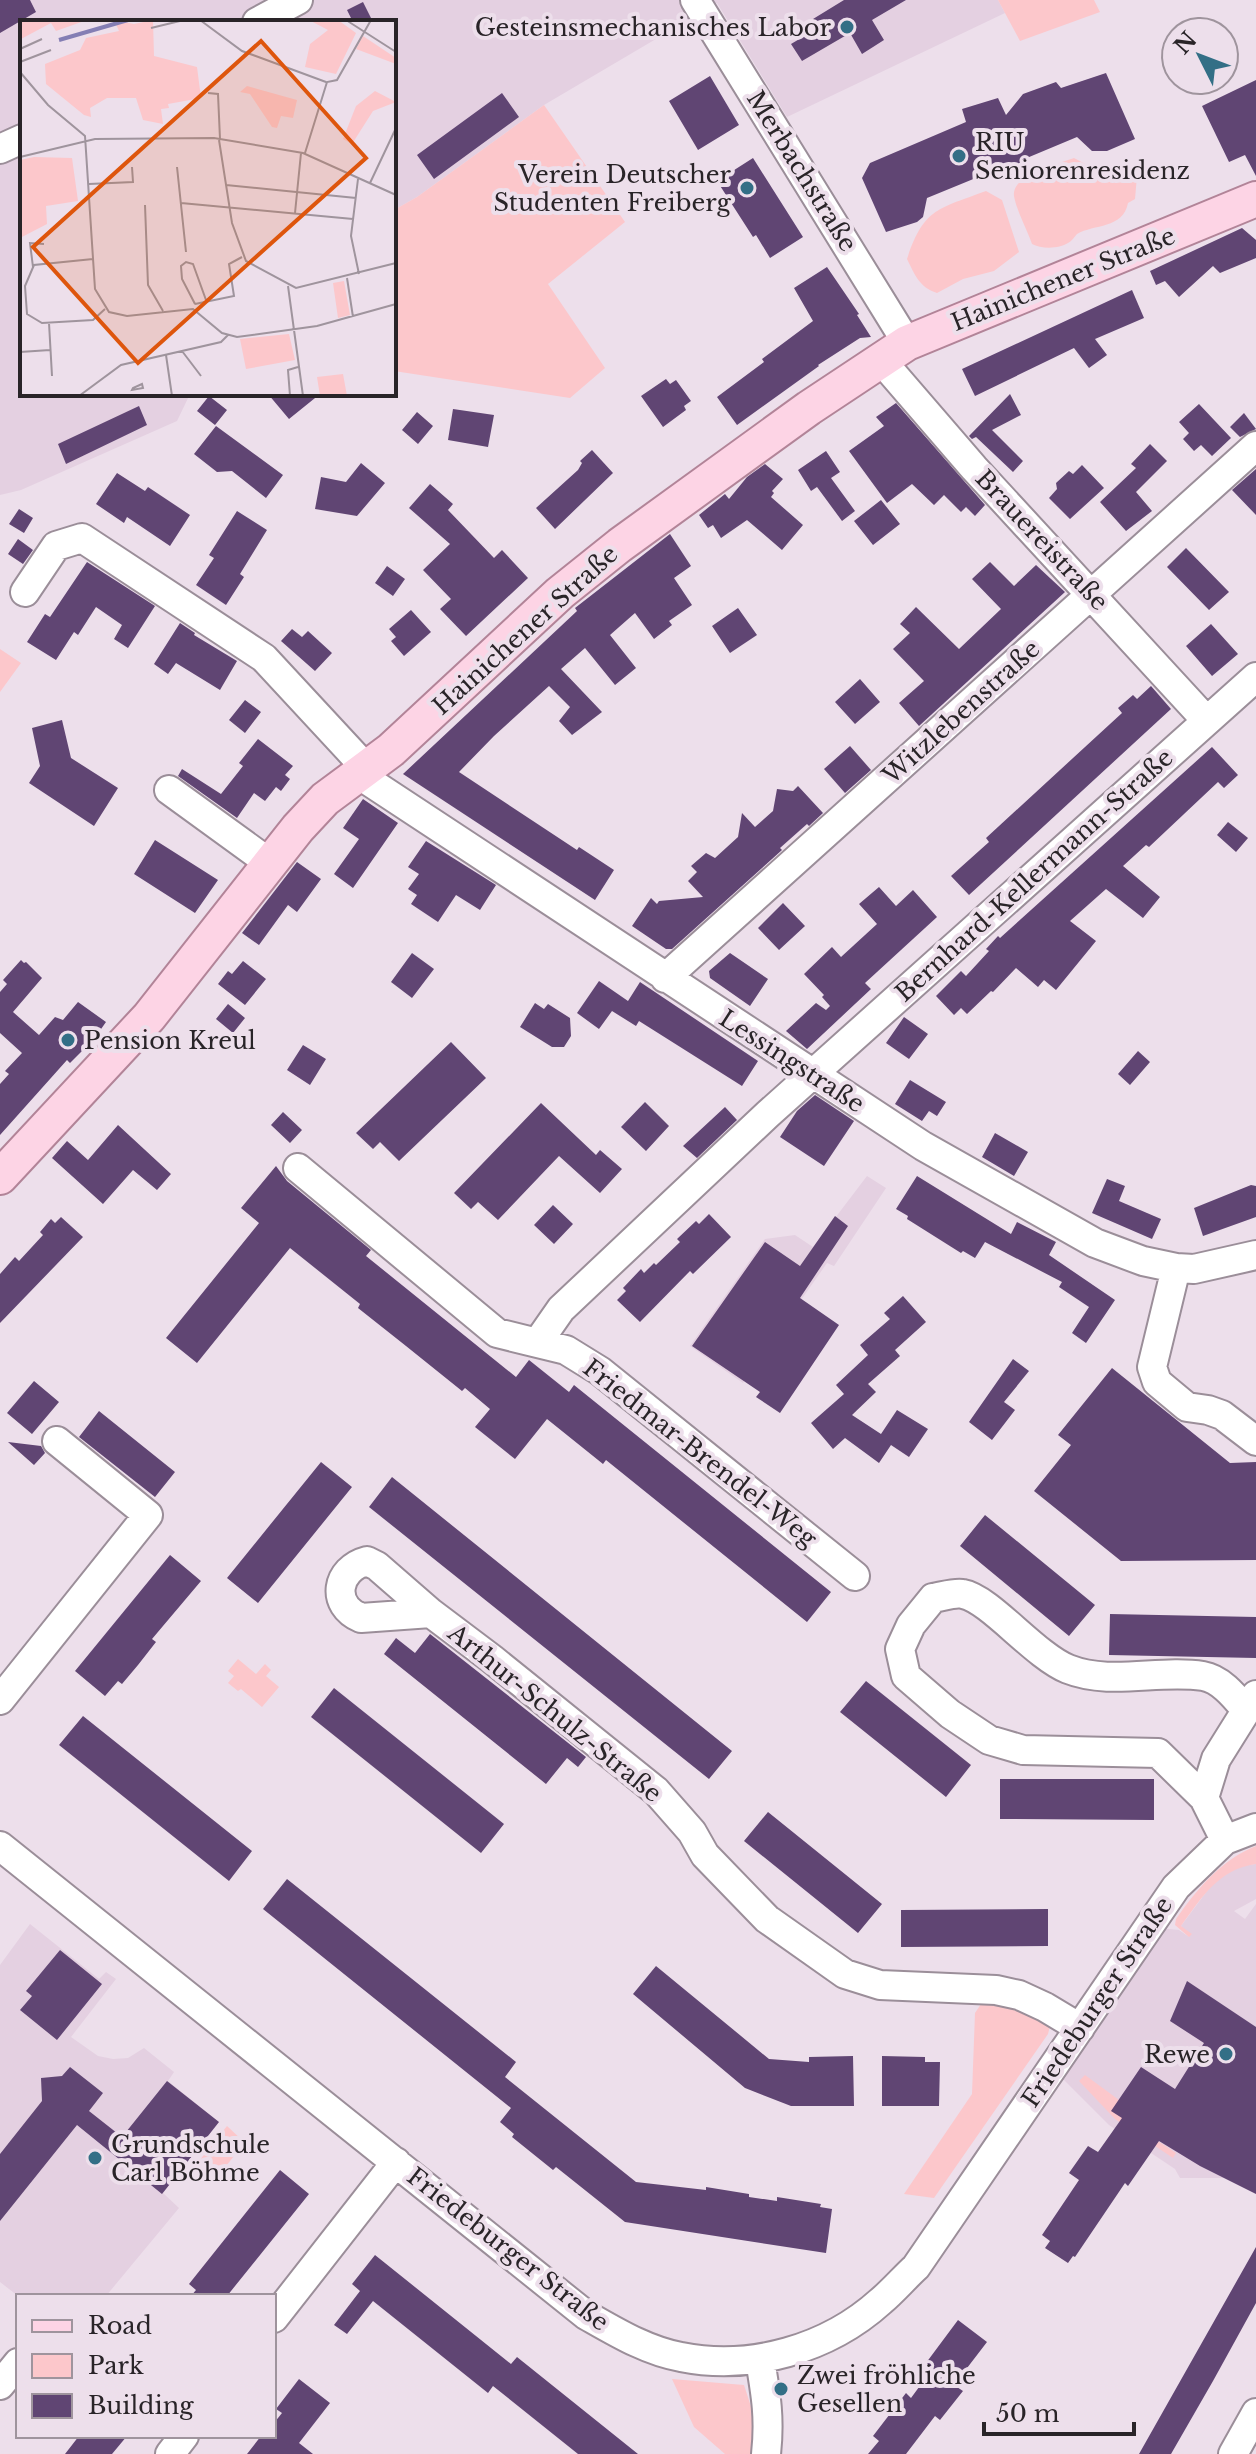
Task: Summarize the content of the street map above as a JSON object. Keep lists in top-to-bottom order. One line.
{"streets":{"main road":["Hainichener Straße"],"street":["Merbachstraße","Brauereistraße","Witzlebenstraße","Bernhard-Kellermann-Straße","Lessingstraße","Friedmar-Brendel-Weg","Arthur-Schulz-Straße","Friedeburger Straße"]},"crossings":[["Merbachstraße","Hainichener Straße"],["Merbachstraße","Brauereistraße"],["Hainichener Straße","Brauereistraße"],["Hainichener Straße","Lessingstraße"],["Brauereistraße","Witzlebenstraße"],["Brauereistraße","Bernhard-Kellermann-Straße"],["Witzlebenstraße","Lessingstraße"],["Bernhard-Kellermann-Straße","Lessingstraße"],["Arthur-Schulz-Straße","Friedeburger Straße"]],"places":["Gesteinsmechanisches Labor","RIU Seniorenresidenz","Verein Deutscher Studenten Freiberg","Pension Kreul","Rewe","Grundschule Carl Böhme","Zwei fröhliche Gesellen"],"legend":["Road","Park","Building"],"scale_bar":"50 m","north":"top left"}
